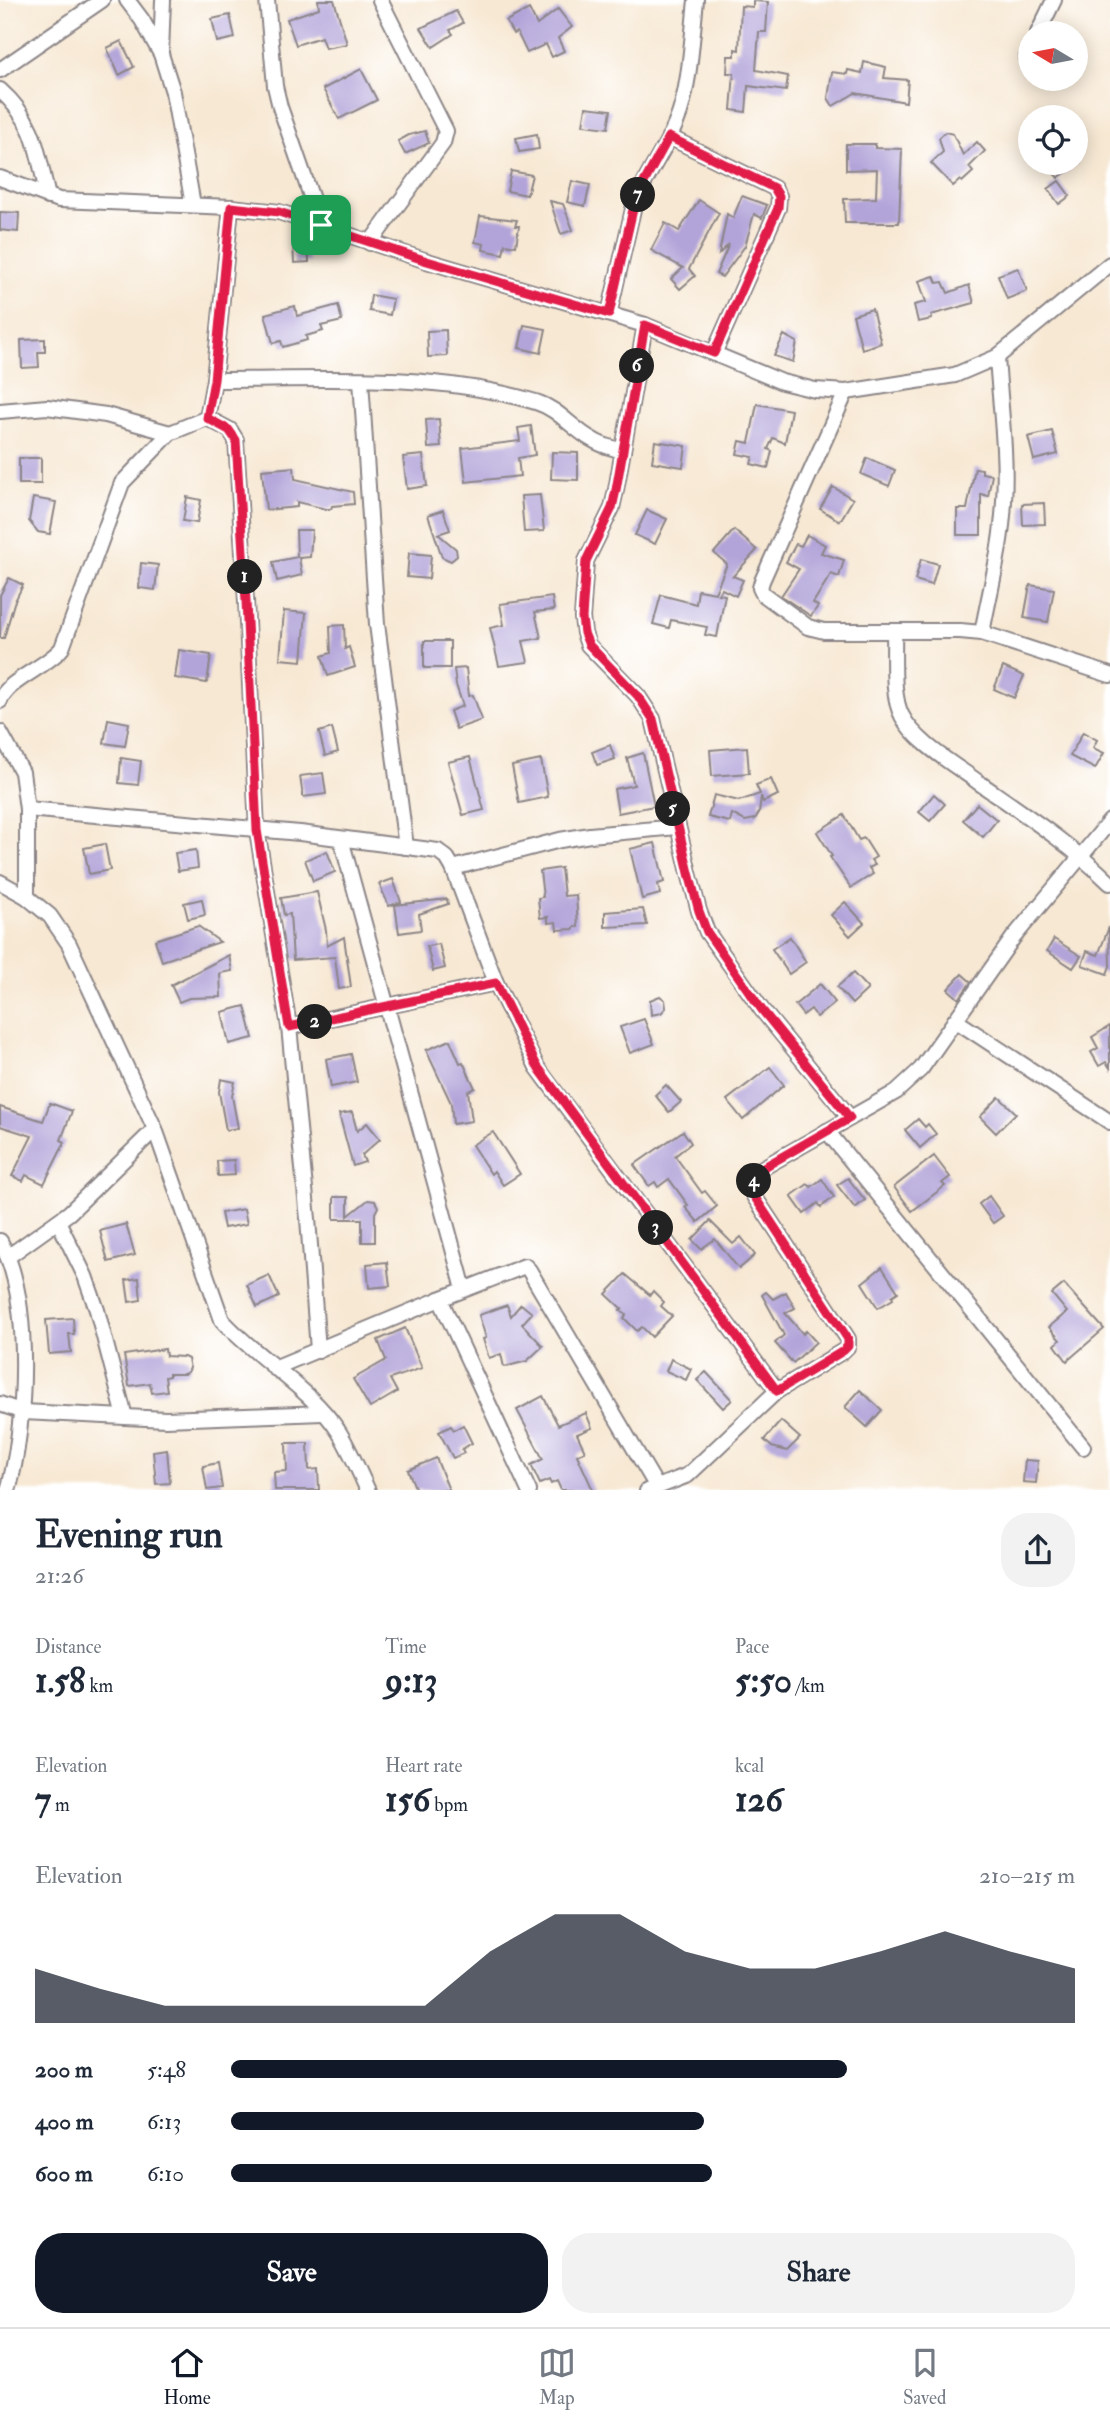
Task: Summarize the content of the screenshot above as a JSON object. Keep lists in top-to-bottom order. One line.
{"north":"left","page":{"pins":["7","6","1","5","2","4","3"],"heading":["Evening run","21:26"],"stats":[["Distance","1.58 km"],["Time","9:13"],["Pace","5:50 /km"],["Elevation","7 m"],["Heart rate","156 bpm"],["kcal","126"]],"chart":["Elevation","210–215 m"],"list":[{"name":"200 m","note":"5:48"},{"name":"400 m","note":"6:13"},{"name":"600 m","note":"6:10"}],"buttons":["Save","Share"],"tabs":["Home","Map","Saved"]}}
